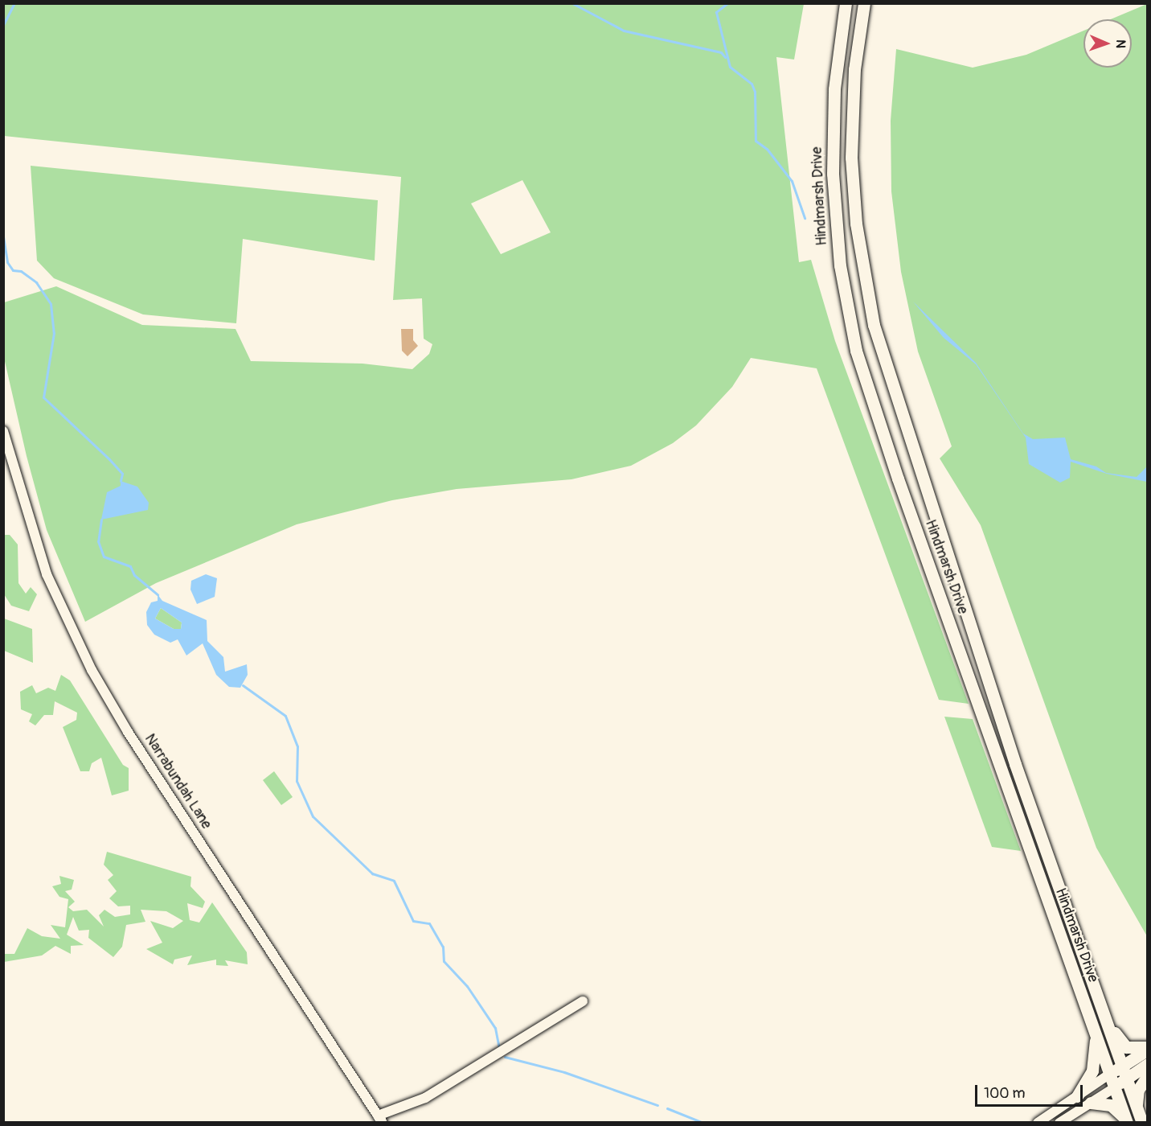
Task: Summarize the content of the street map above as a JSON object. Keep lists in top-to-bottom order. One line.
{"streets":{"main road":["Hindmarsh Drive"],"street":["Narrabundah Lane"]},"scale_bar":"100 m","north":"right"}
